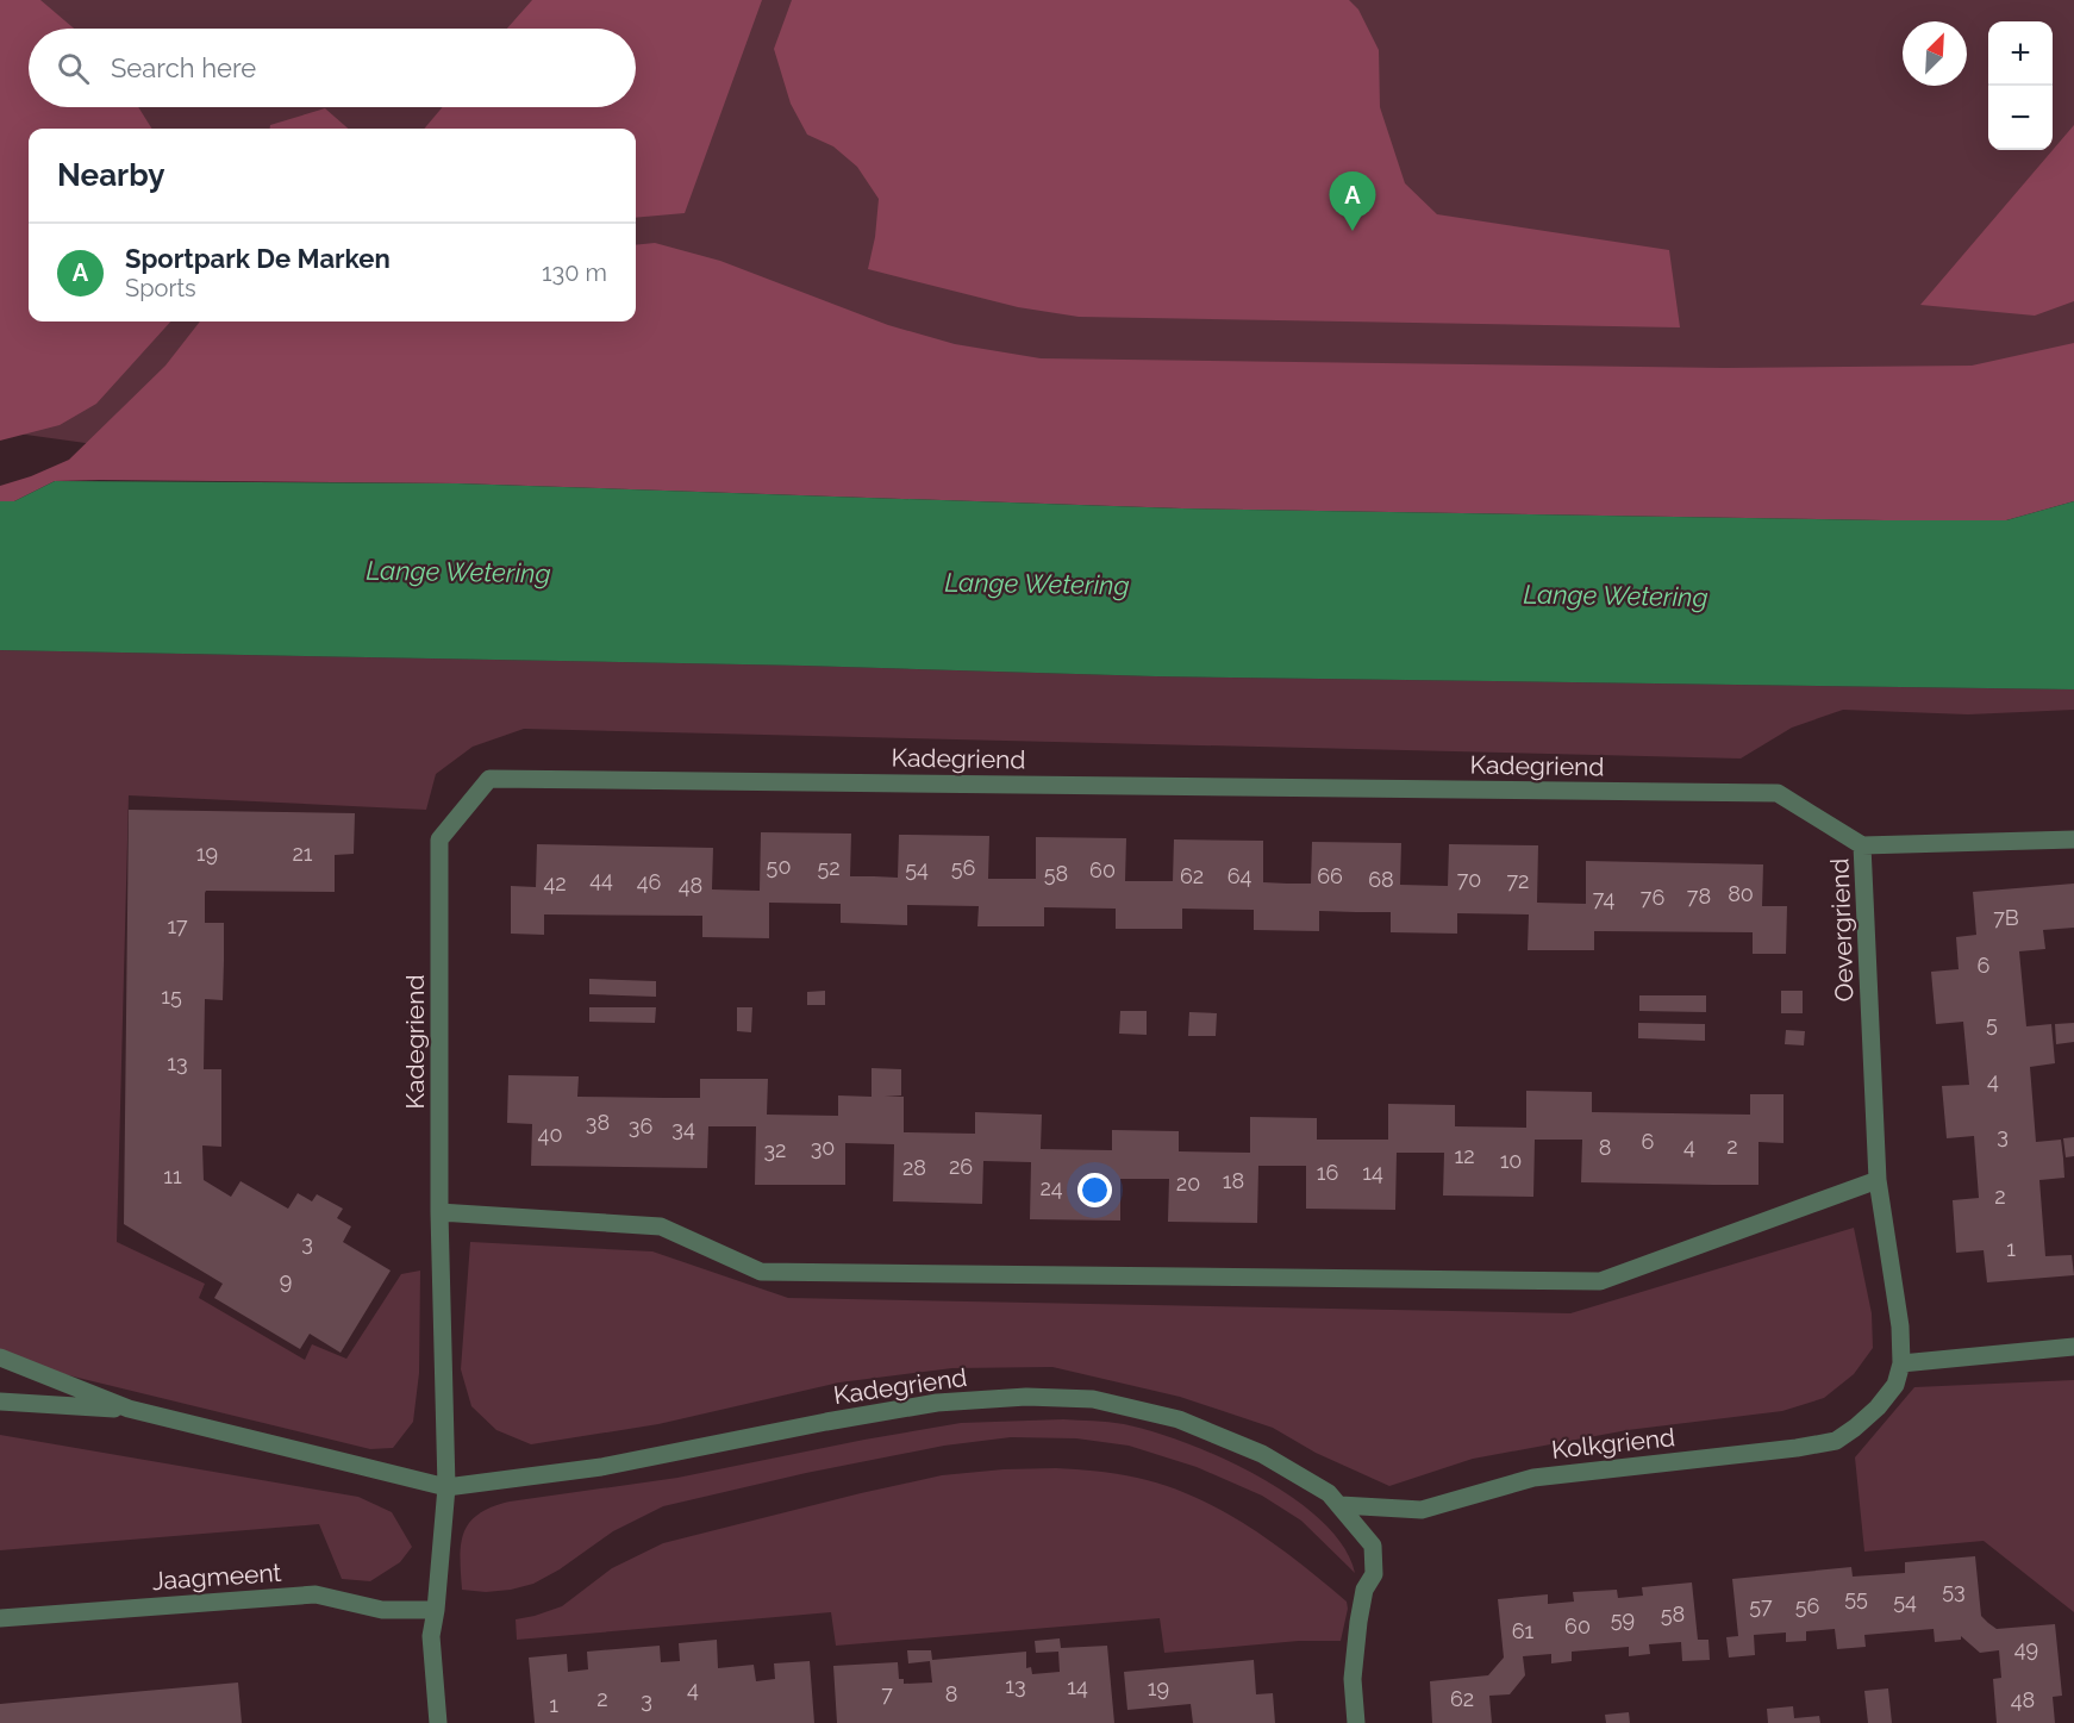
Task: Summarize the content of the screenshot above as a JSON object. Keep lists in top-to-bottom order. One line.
{"streets":{"street":["Kadegriend","Oevergriend","Kolkgriend","Jaagmeent"]},"crossings":[["Kadegriend","Oevergriend"],["Kadegriend","Kolkgriend"],["Oevergriend","Kolkgriend"]],"water":["Lange Wetering"],"house_numbers":["19","21","50","52","56","54","60","58","62","64","66","44","68","70","72","46","42","48","80","78","76","74","7B","17","6","15","5","13","4","38","36","34","40","3","6","4","2","30","8","32","12","10","26","28","16","14","11","18","20","24","2","3","1","9","53","55","54","57","56","58","59","60","61","49","13","14","19","4","7","8","2","62","3","48","1"],"north":"top right","page":{"map_buttons":["+","−"],"search":"Search here","heading":"Nearby","pins":"A","list":[{"mark":"A","name":"Sportpark De Marken","note":"Sports","value":"130 m"}]}}
